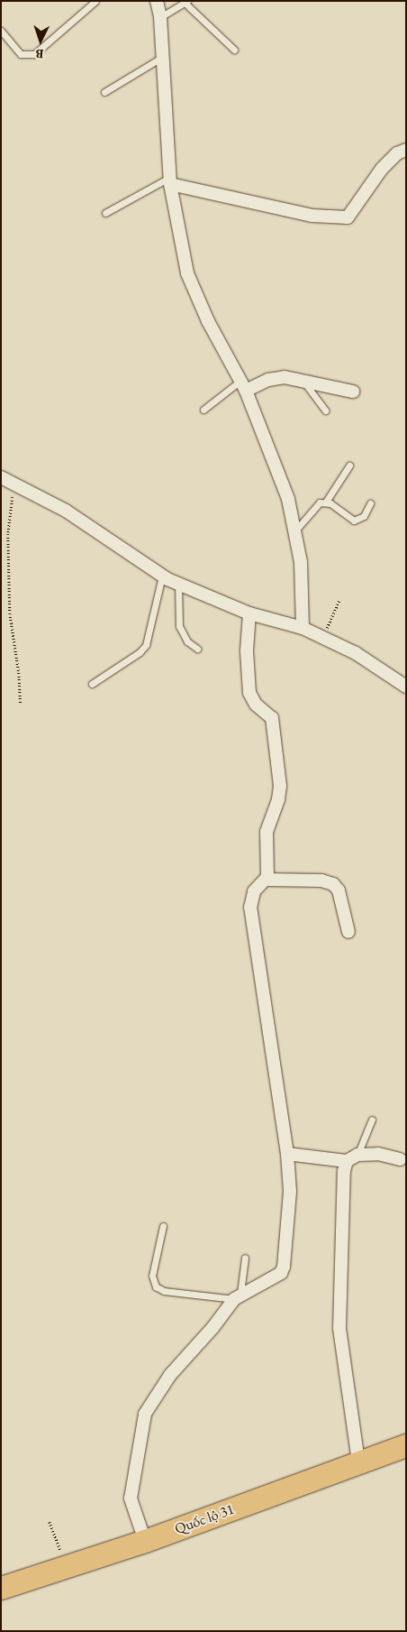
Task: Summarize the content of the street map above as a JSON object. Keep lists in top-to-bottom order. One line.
{"streets":{"highway":["Quốc lộ 31"]},"north":"bottom"}
